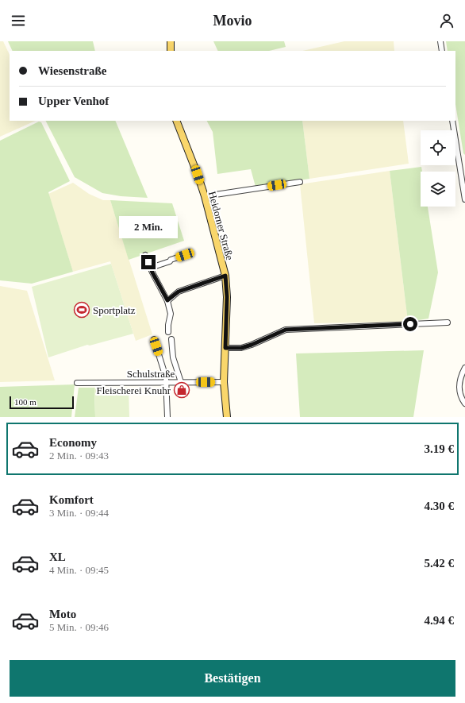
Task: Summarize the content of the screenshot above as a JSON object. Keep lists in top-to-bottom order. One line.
{"streets":{"main road":["Heidorner Straße"],"street":["Schulstraße"]},"crossings":[["Heidorner Straße","Schulstraße"]],"places":{"sports":["Sportplatz"],"shop":["Fleischerei Knuhr"]},"scale_bar":"100 m","page":{"header":"Movio","banner":["Wiesenstraße","Upper Venhof"],"bubble":"2 Min.","scale":"100 m","list":[{"name":"Economy","note":"2 Min. · 09:43","value":"3.19 €"},{"name":"Komfort","note":"3 Min. · 09:44","value":"4.30 €"},{"name":"XL","note":"4 Min. · 09:45","value":"5.42 €"},{"name":"Moto","note":"5 Min. · 09:46","value":"4.94 €"}],"buttons":"Bestätigen"}}
